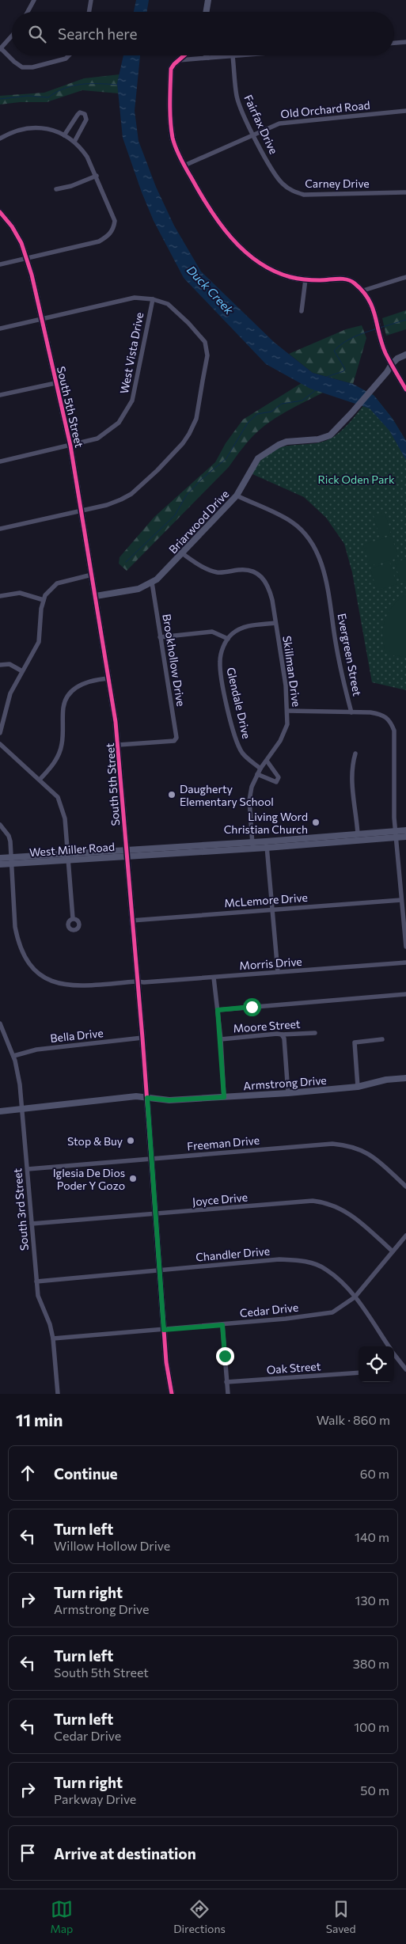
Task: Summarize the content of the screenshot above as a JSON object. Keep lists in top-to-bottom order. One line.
{"streets":{"street":["Old Orchard Road","Fairfax Drive","Carney Drive","West Vista Drive","South 5th Street","Briarwood Drive","Evergreen Street","Brookhollow Drive","Skillman Drive","Glendale Drive","West Miller Road","McLemore Drive","Morris Drive","Moore Street","Bella Drive","Armstrong Drive","Freeman Drive","Joyce Drive","South 3rd Street","Chandler Drive","Cedar Drive","Oak Street"]},"crossings":[["Old Orchard Road","Fairfax Drive"],["Fairfax Drive","Carney Drive"],["West Vista Drive","South 5th Street"],["South 5th Street","Briarwood Drive"],["South 5th Street","Brookhollow Drive"],["South 5th Street","West Miller Road"],["South 5th Street","McLemore Drive"],["South 5th Street","Morris Drive"],["South 5th Street","Bella Drive"],["South 5th Street","Armstrong Drive"],["South 5th Street","Freeman Drive"],["South 5th Street","Joyce Drive"],["South 5th Street","Chandler Drive"],["South 5th Street","Cedar Drive"],["Briarwood Drive","Evergreen Street"],["Briarwood Drive","Brookhollow Drive"],["Briarwood Drive","Skillman Drive"],["Evergreen Street","West Miller Road"],["Evergreen Street","McLemore Drive"],["Skillman Drive","Glendale Drive"],["Skillman Drive","West Miller Road"],["West Miller Road","Morris Drive"],["Bella Drive","South 3rd Street"],["Armstrong Drive","South 3rd Street"],["Freeman Drive","South 3rd Street"],["Joyce Drive","South 3rd Street"],["Joyce Drive","Cedar Drive"],["South 3rd Street","Chandler Drive"],["South 3rd Street","Cedar Drive"],["Chandler Drive","Cedar Drive"]],"water":["Duck Creek"],"parks":["Rick Oden Park"],"places":["Daugherty Elementary School","Living Word Christian Church","Stop & Buy","Iglesia De Dios Poder Y Gozo"],"page":{"search":"Search here","heading":["11 min","Walk · 860 m"],"list":[["Continue","60 m"],["Turn left","Willow Hollow Drive","140 m"],["Turn right","Armstrong Drive","130 m"],["Turn left","South 5th Street","380 m"],["Turn left","Cedar Drive","100 m"],["Turn right","Parkway Drive","50 m"],"Arrive at destination"],"nav":["Map","Directions","Saved"]}}
